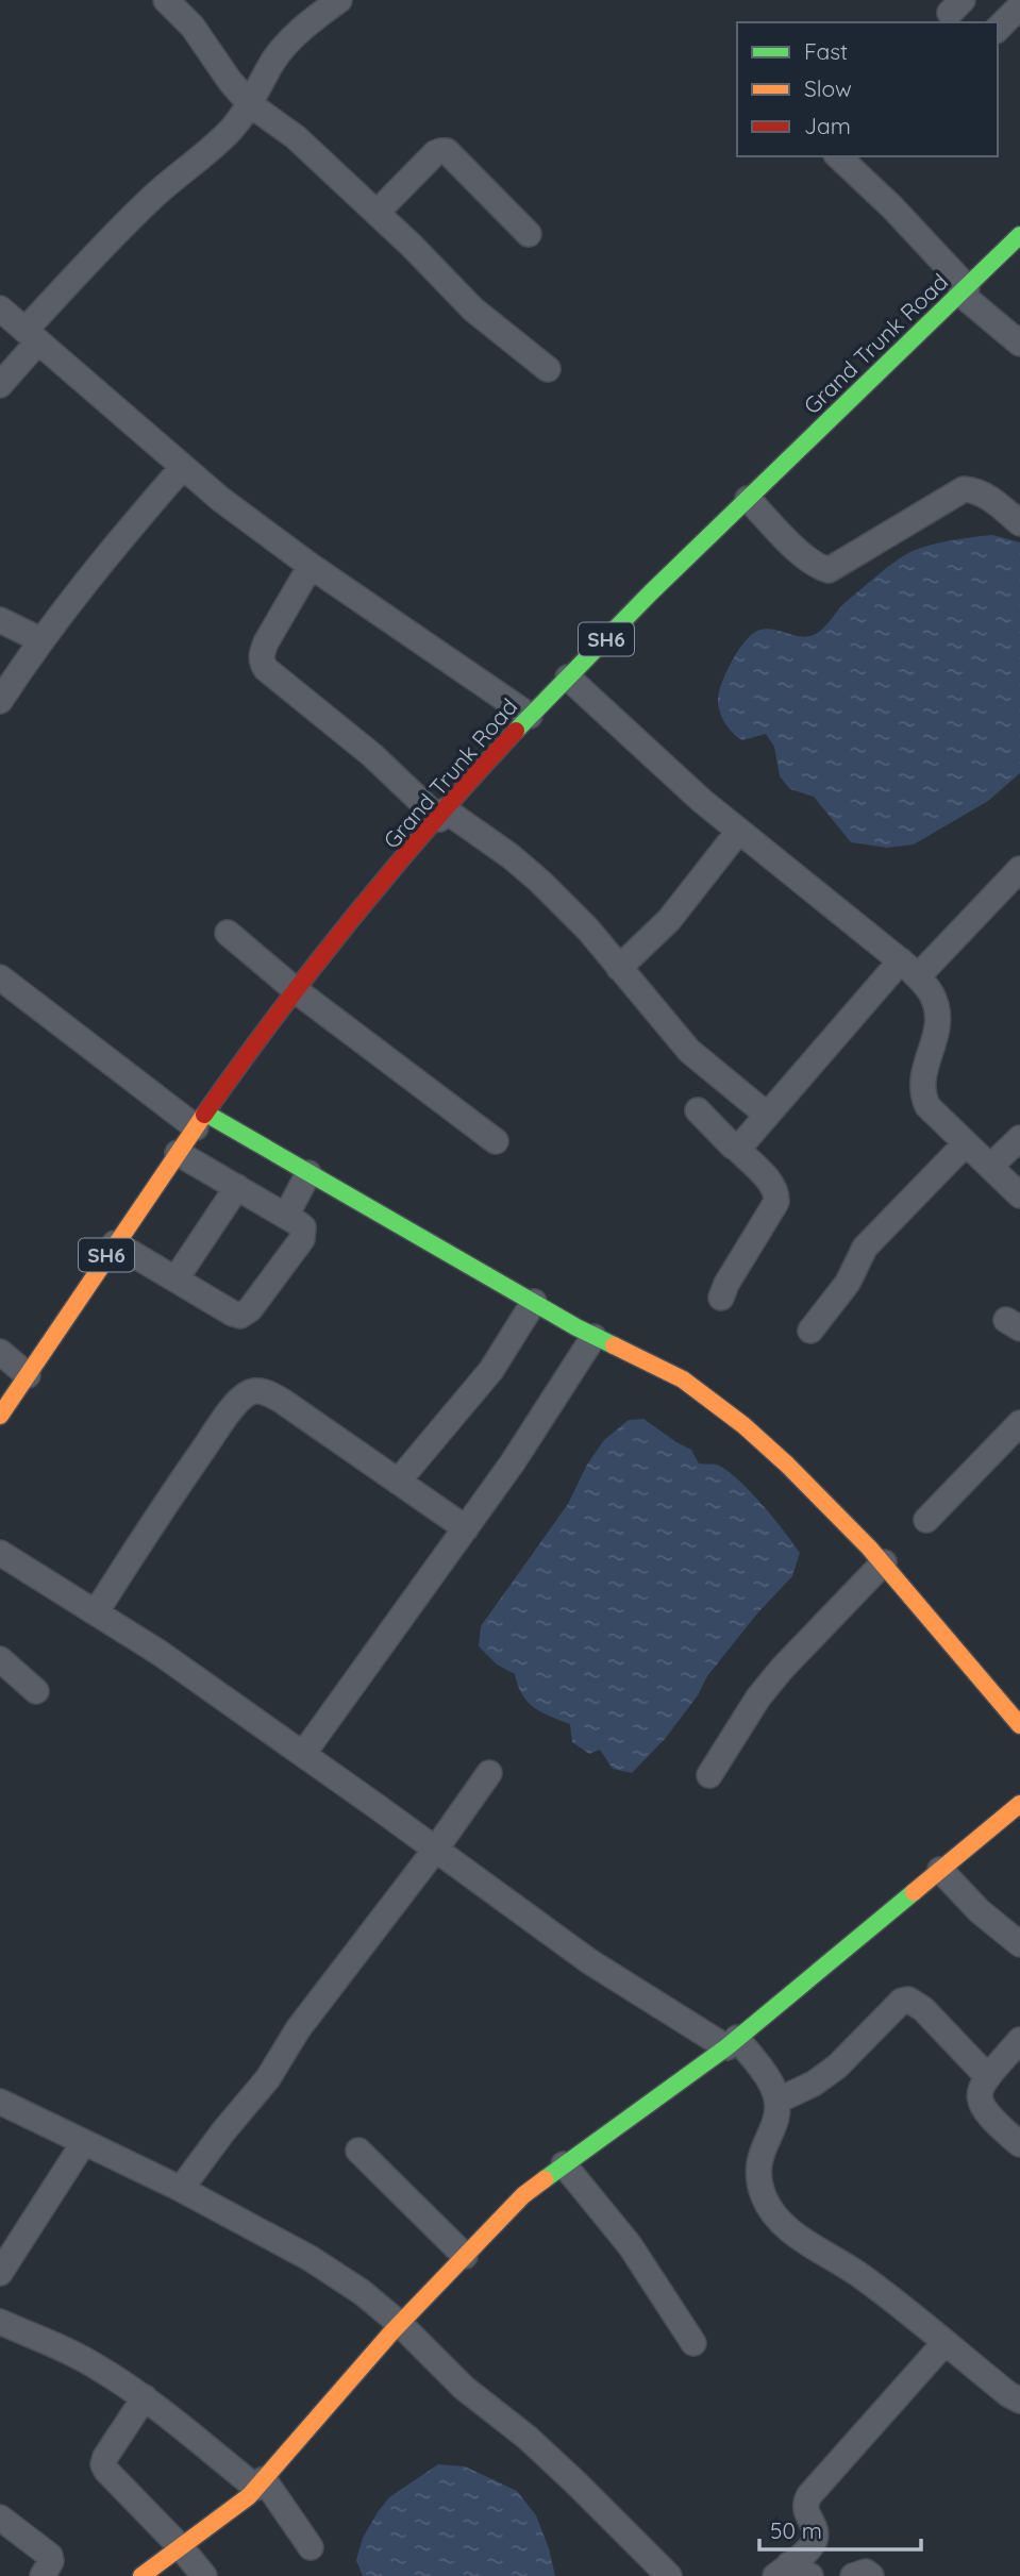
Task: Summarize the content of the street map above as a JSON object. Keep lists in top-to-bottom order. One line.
{"streets":{"street":["Grand Trunk Road","SH6"]},"legend":["Fast","Slow","Jam"],"scale_bar":"50 m"}
